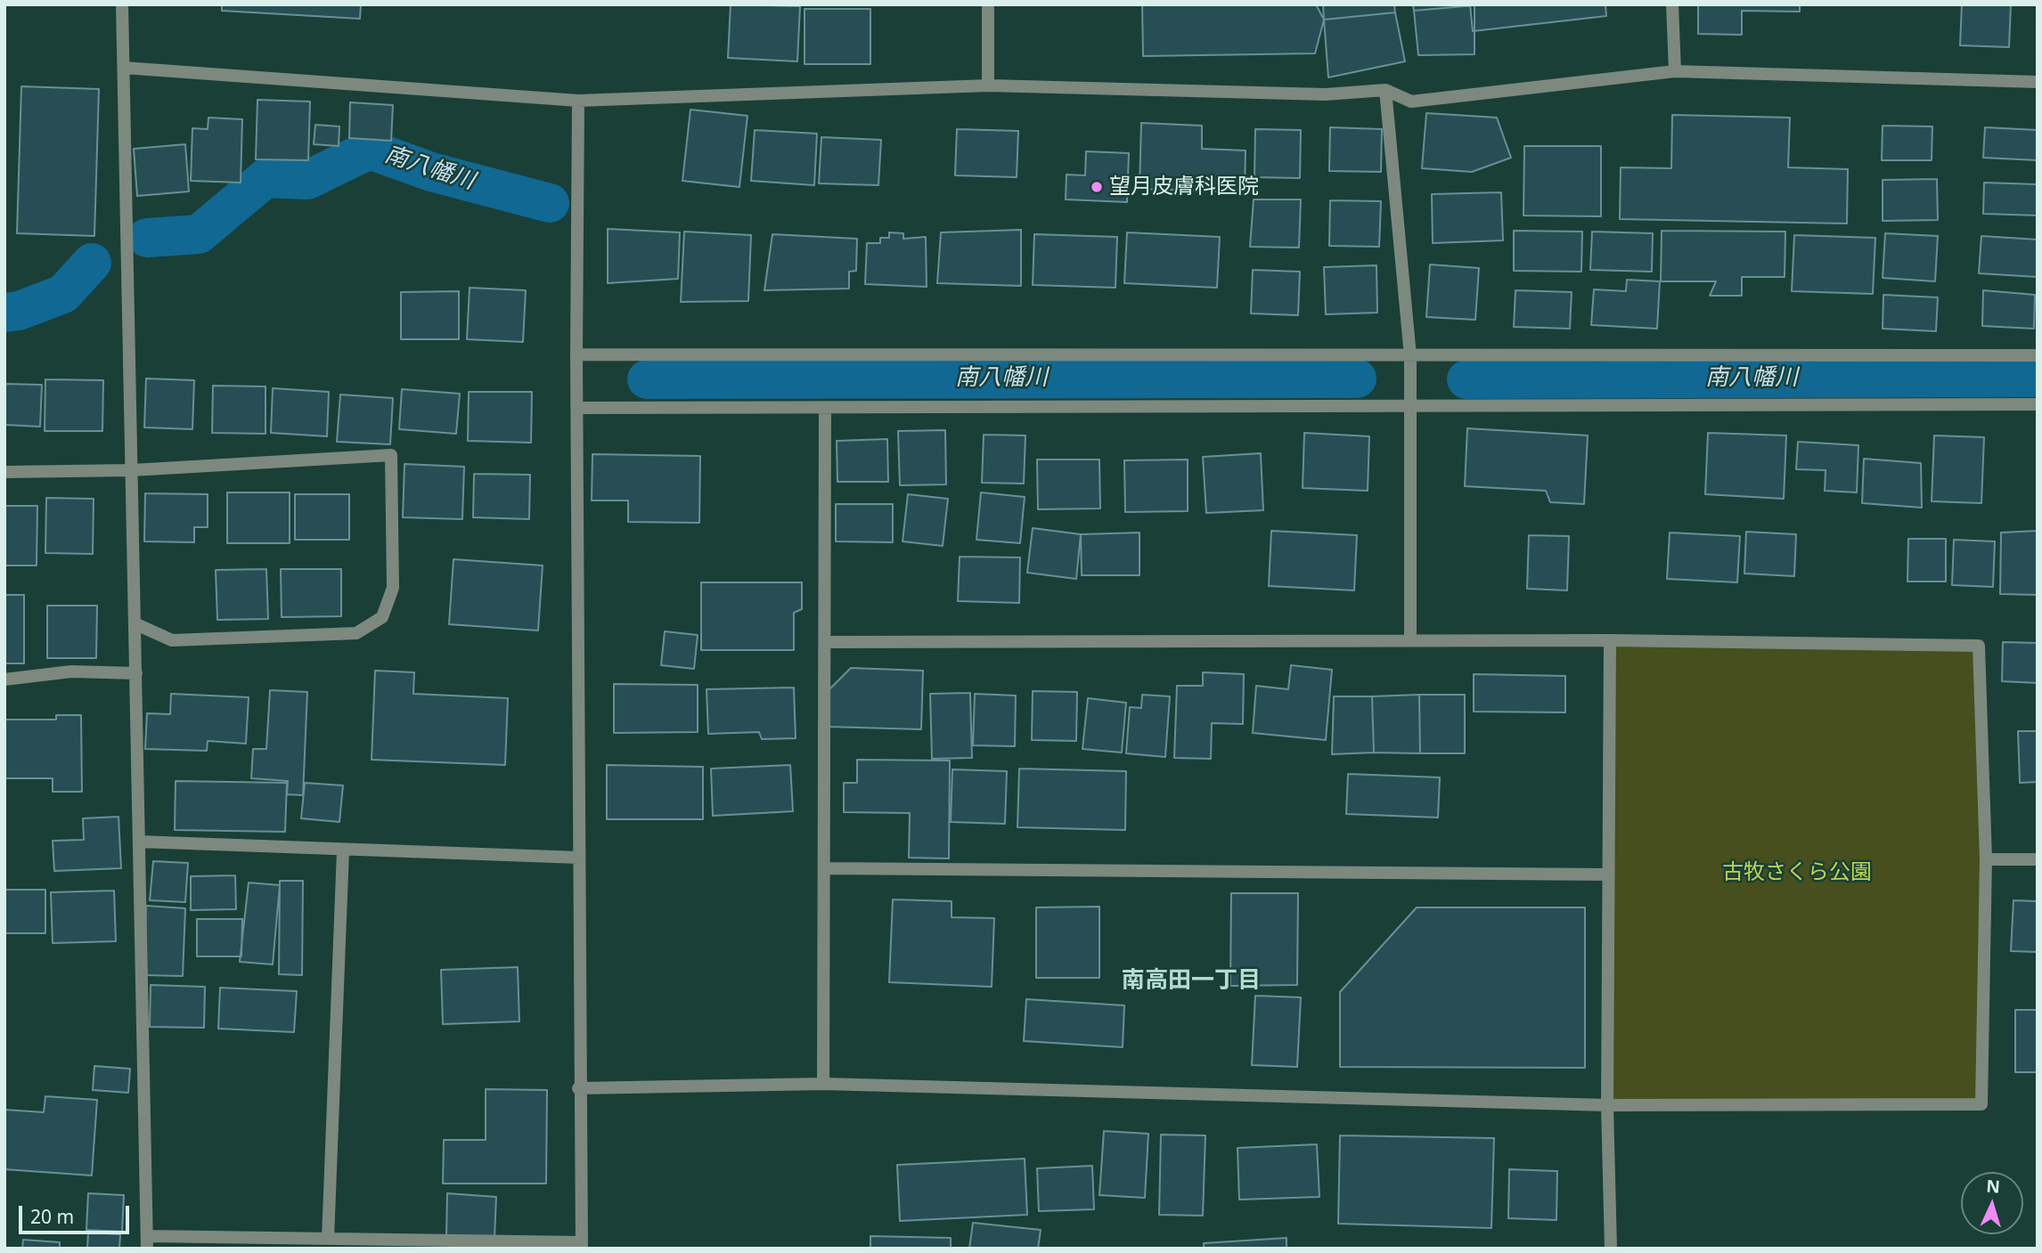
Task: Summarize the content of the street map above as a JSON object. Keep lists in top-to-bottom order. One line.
{"districts":["南高田一丁目"],"water":["南八幡川"],"parks":["古牧さくら公園"],"places":["望月皮膚科医院"],"scale_bar":"20 m","north":"top"}
